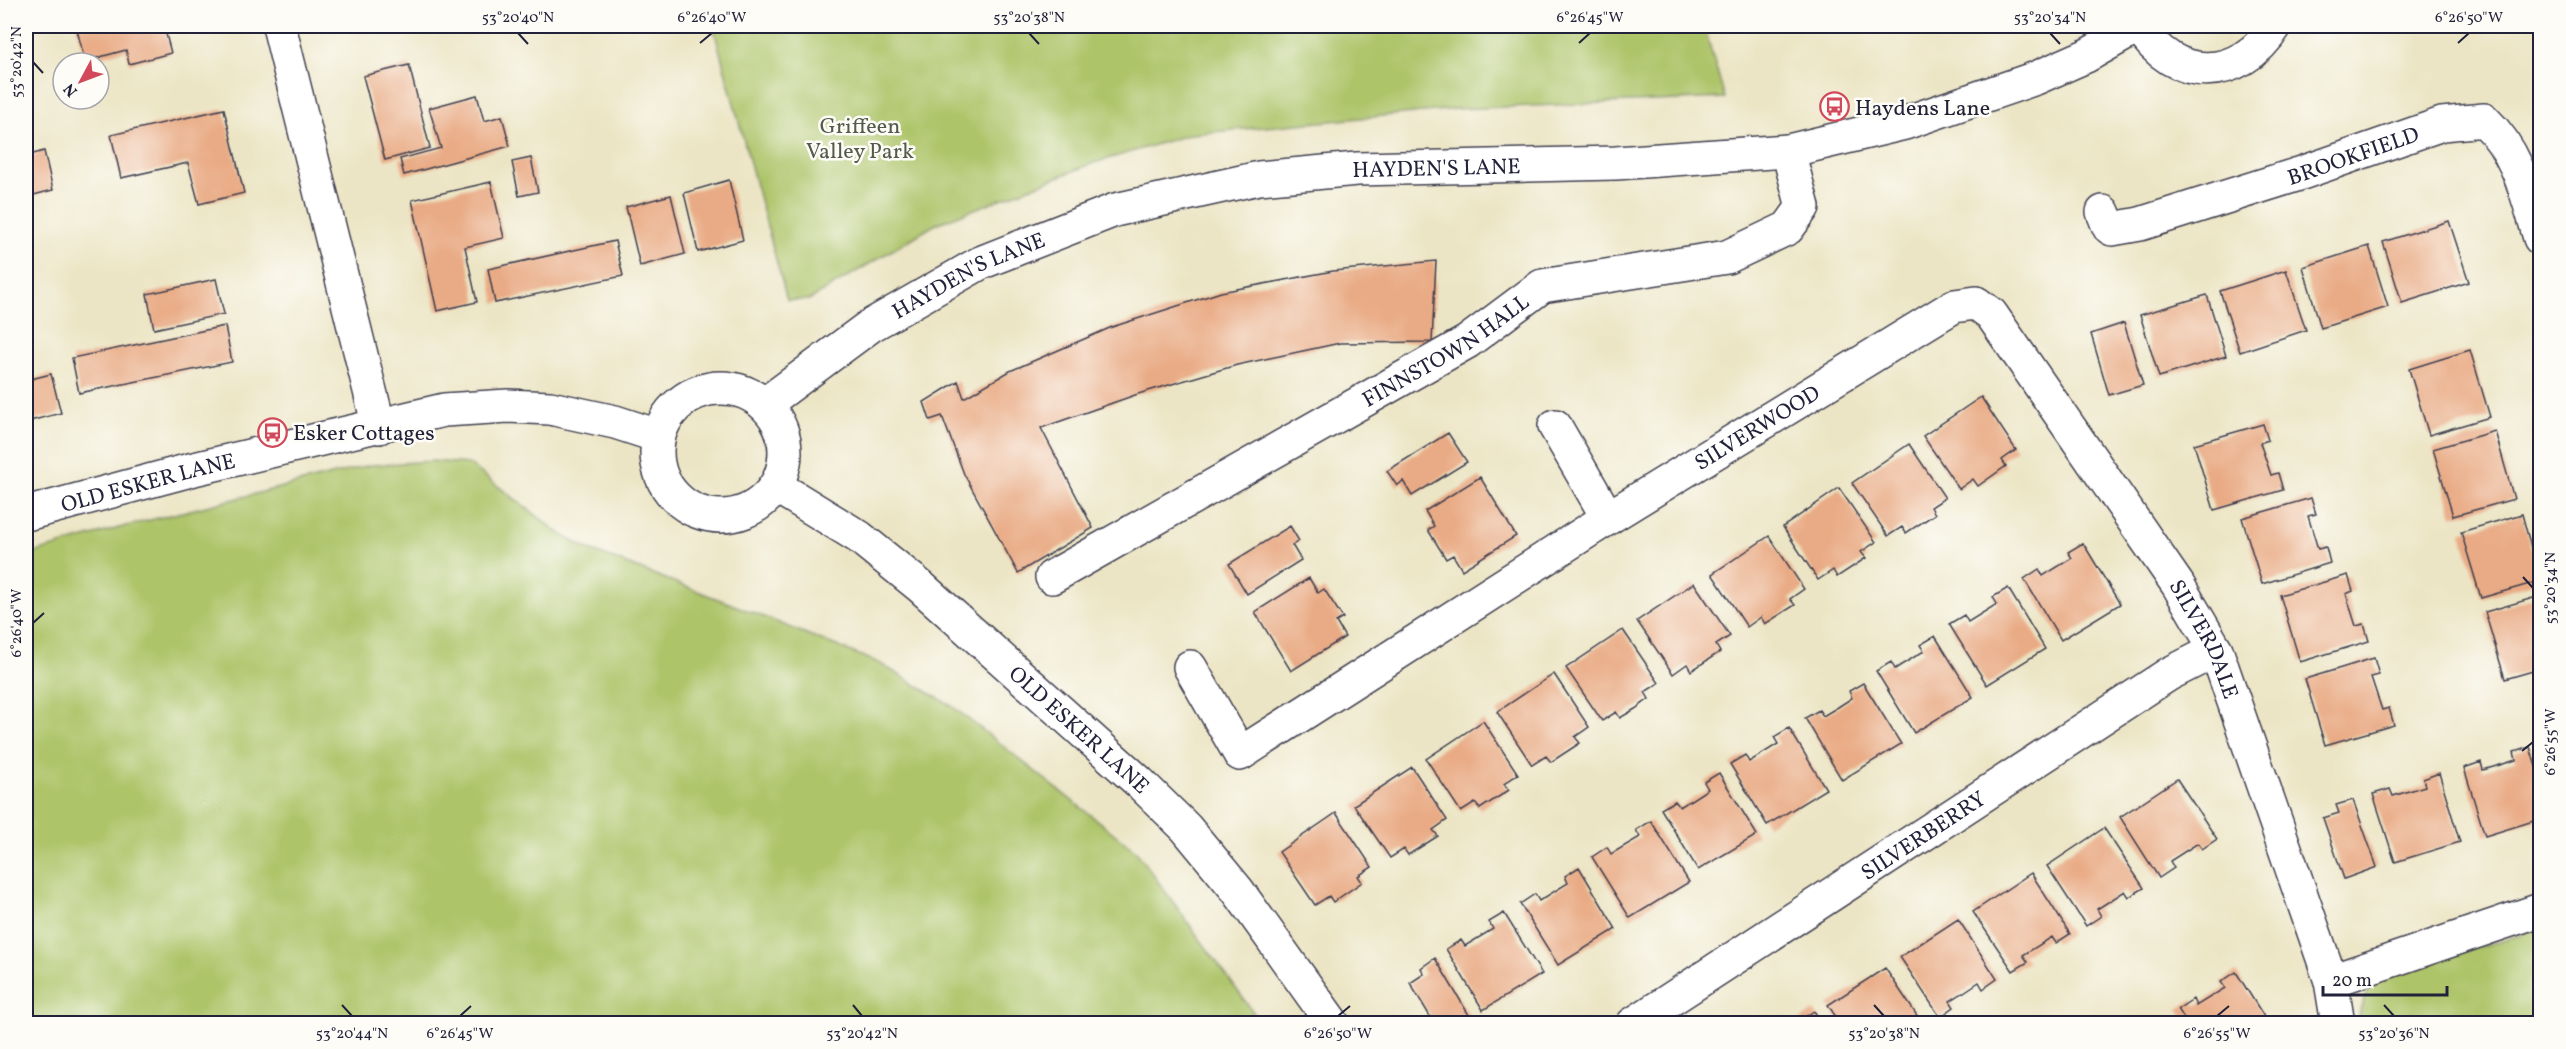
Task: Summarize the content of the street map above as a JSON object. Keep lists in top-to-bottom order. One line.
{"streets":{"street":["BROOKFIELD","HAYDEN'S LANE","FINNSTOWN HALL","SILVERWOOD","OLD ESKER LANE","SILVERDALE","SILVERBERRY"]},"crossings":[["HAYDEN'S LANE","FINNSTOWN HALL"],["HAYDEN'S LANE","OLD ESKER LANE"],["SILVERWOOD","SILVERDALE"],["SILVERDALE","SILVERBERRY"]],"parks":["Griffeen Valley Park"],"places":{"bus stop":["Haydens Lane","Esker Cottages"]},"scale_bar":"20 m","north":"bottom left","coordinates":["53°20'40\"N","6°26'40\"W","53°20'38\"N","6°26'45\"W","53°20'34\"N","6°26'50\"W","53°20'42\"N","6°26'55\"W","53°20'44\"N","53°20'36\"N"]}
